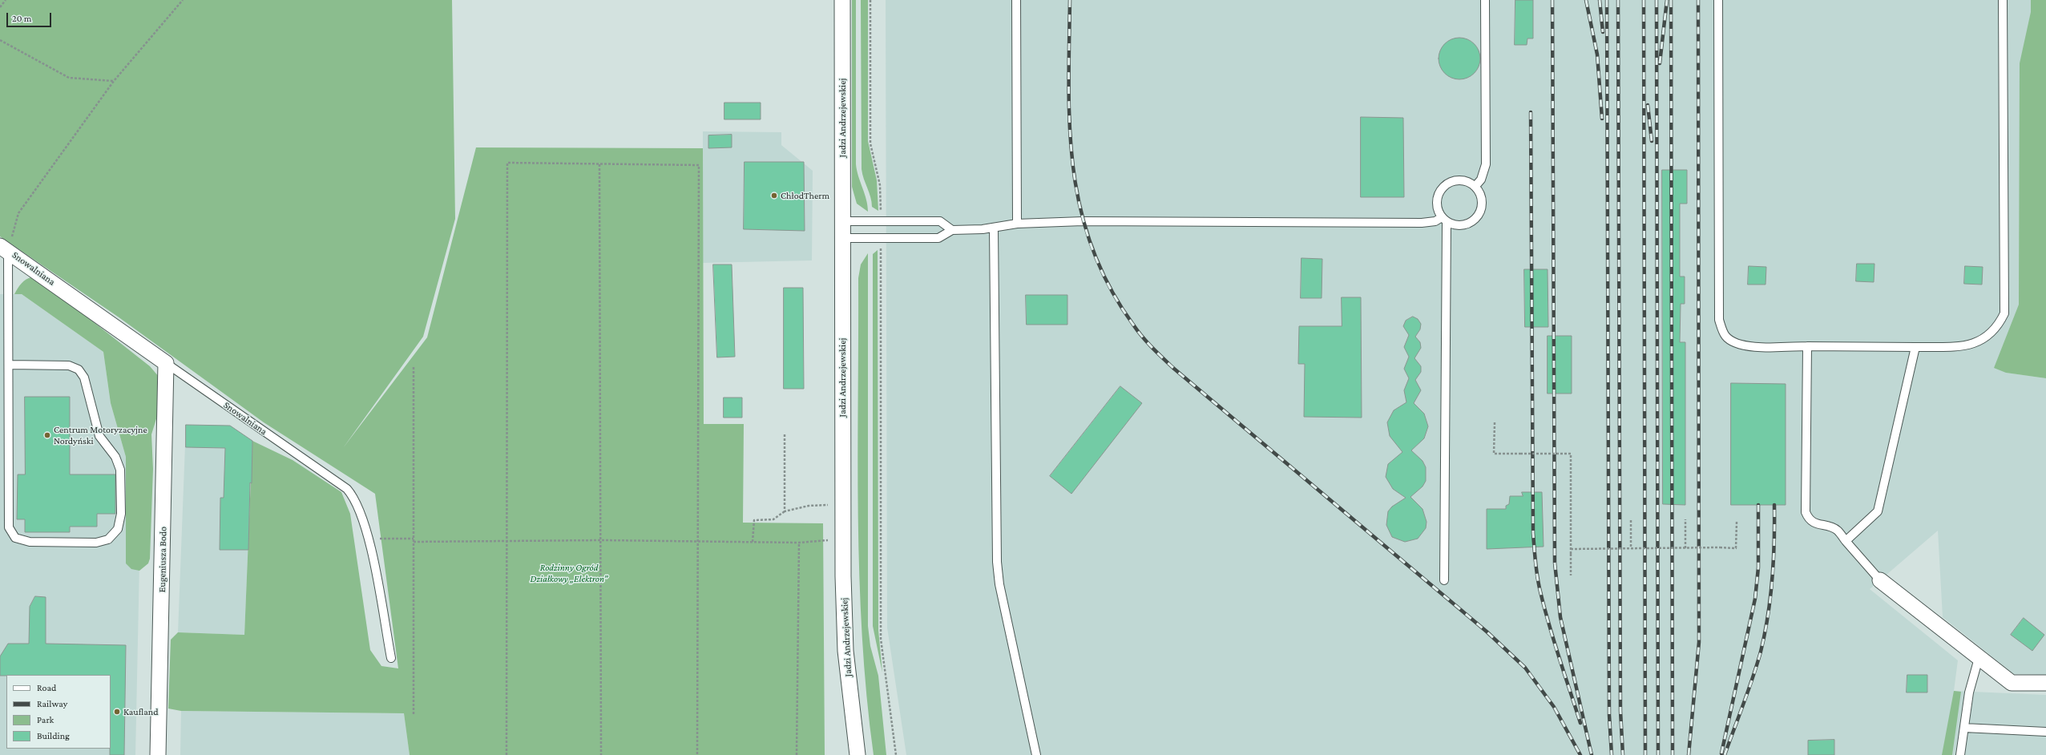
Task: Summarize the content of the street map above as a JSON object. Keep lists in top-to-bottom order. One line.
{"streets":{"street":["Jadzi Andrzejewskiej","Snowalniana","Eugeniusza Bodo"]},"crossings":[["Snowalniana","Eugeniusza Bodo"]],"parks":["Rodzinny Ogród Działkowy „Elektron”"],"places":["ChłodTherm","Centrum Motoryzacyjne Nordyński","Kaufland"],"legend":["Road","Railway","Park","Building"],"scale_bar":"20 m"}
